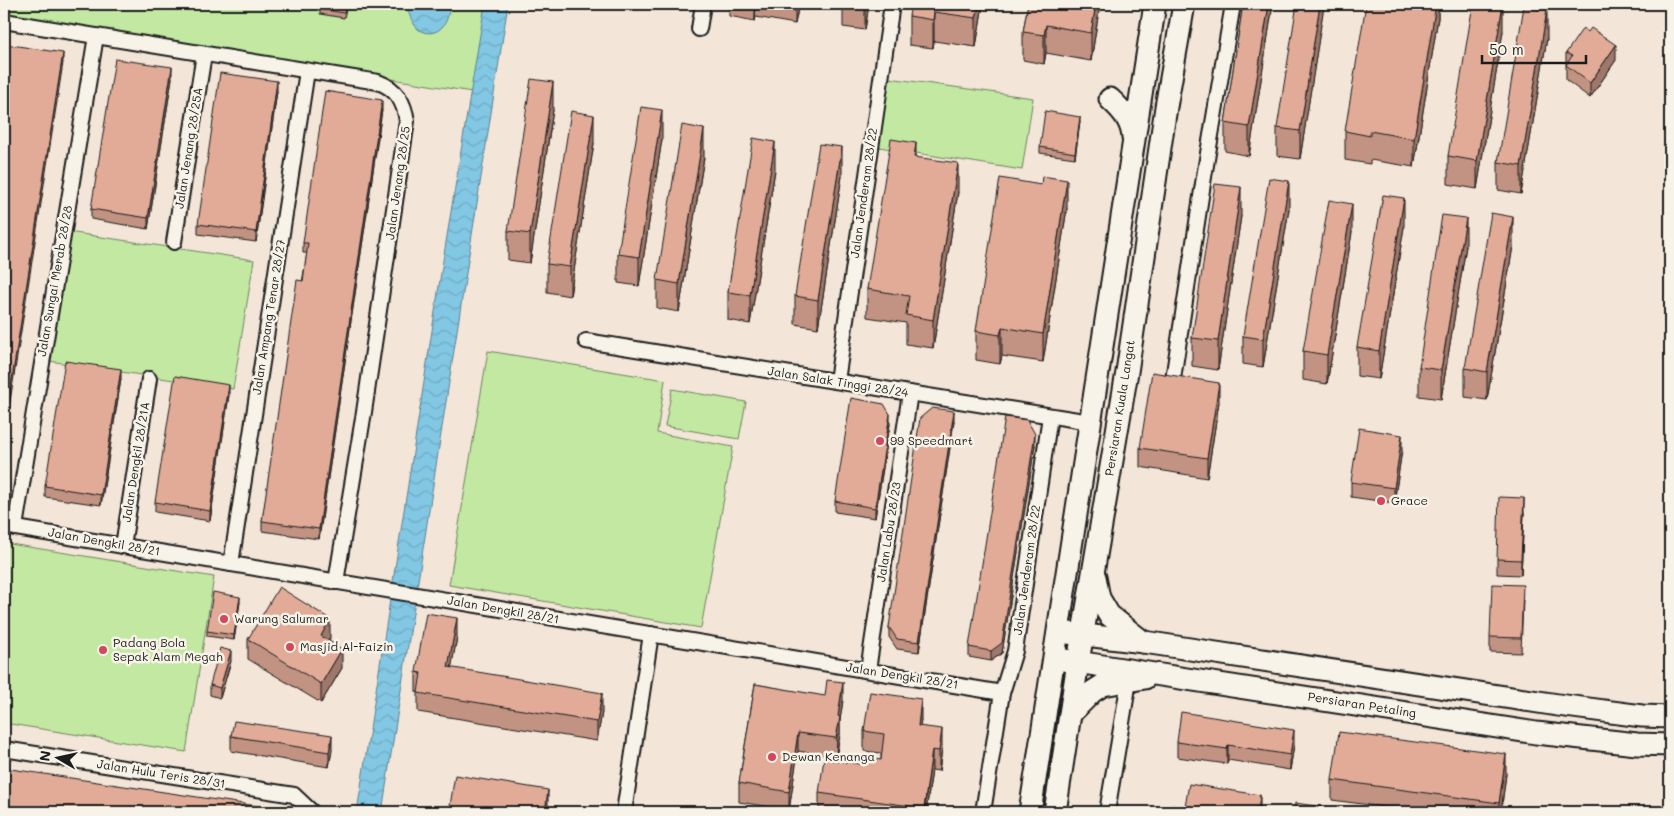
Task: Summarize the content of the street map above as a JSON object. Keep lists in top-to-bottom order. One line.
{"streets":{"main road":["Persiaran Kuala Langat","Persiaran Petaling"],"street":["Jalan Jenang 28/25A","Jalan Jenang 28/25","Jalan Jenderam 28/22","Jalan Sungai Merab 28/28","Jalan Ampang Tenar 28/27","Jalan Salak Tinggi 28/24","Jalan Dengkil 28/21A","Jalan Labu 28/23","Jalan Dengkil 28/21","Jalan Hulu Teris 28/31"]},"crossings":[["Jalan Jenang 28/25A","Jalan Jenang 28/25"],["Jalan Jenang 28/25","Jalan Sungai Merab 28/28"],["Jalan Jenang 28/25","Jalan Ampang Tenar 28/27"],["Jalan Jenang 28/25","Jalan Dengkil 28/21"],["Jalan Jenderam 28/22","Jalan Salak Tinggi 28/24"],["Jalan Jenderam 28/22","Jalan Dengkil 28/21"],["Jalan Sungai Merab 28/28","Jalan Dengkil 28/21"],["Jalan Ampang Tenar 28/27","Jalan Dengkil 28/21"],["Jalan Salak Tinggi 28/24","Jalan Labu 28/23"],["Persiaran Kuala Langat","Persiaran Petaling"],["Jalan Dengkil 28/21A","Jalan Dengkil 28/21"],["Jalan Labu 28/23","Jalan Dengkil 28/21"]],"places":["99 Speedmart","Grace","Warung Salumar","Masjid Al-Faizin","Padang Bola Sepak Alam Megah","Dewan Kenanga"],"scale_bar":"50 m","north":"left"}
